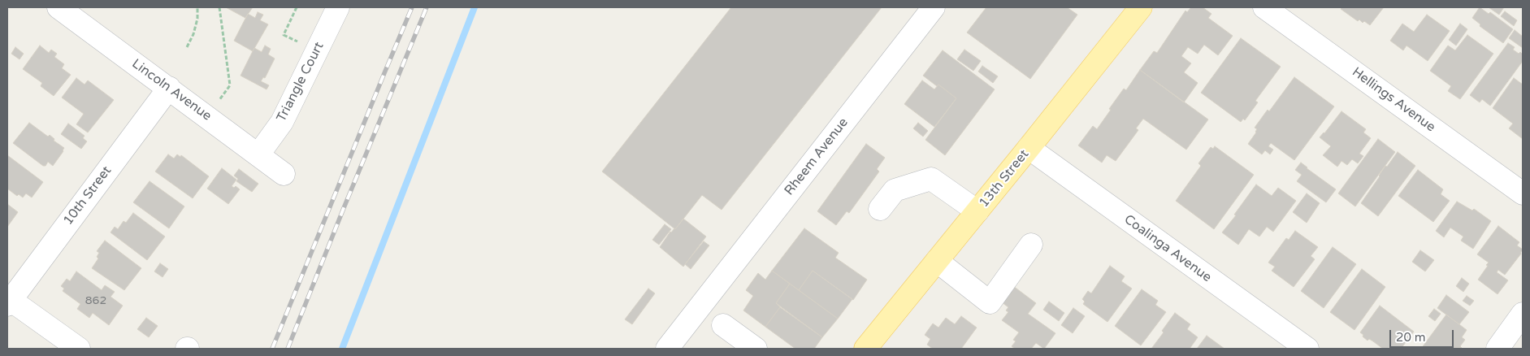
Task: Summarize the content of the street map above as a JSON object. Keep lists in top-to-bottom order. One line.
{"streets":{"main road":["13th Street"],"street":["Triangle Court","Lincoln Avenue","Hellings Avenue","Rheem Avenue","10th Street","Coalinga Avenue"]},"crossings":[["Triangle Court","Lincoln Avenue"],["Lincoln Avenue","10th Street"],["13th Street","Coalinga Avenue"]],"house_numbers":["862"],"scale_bar":"20 m"}
